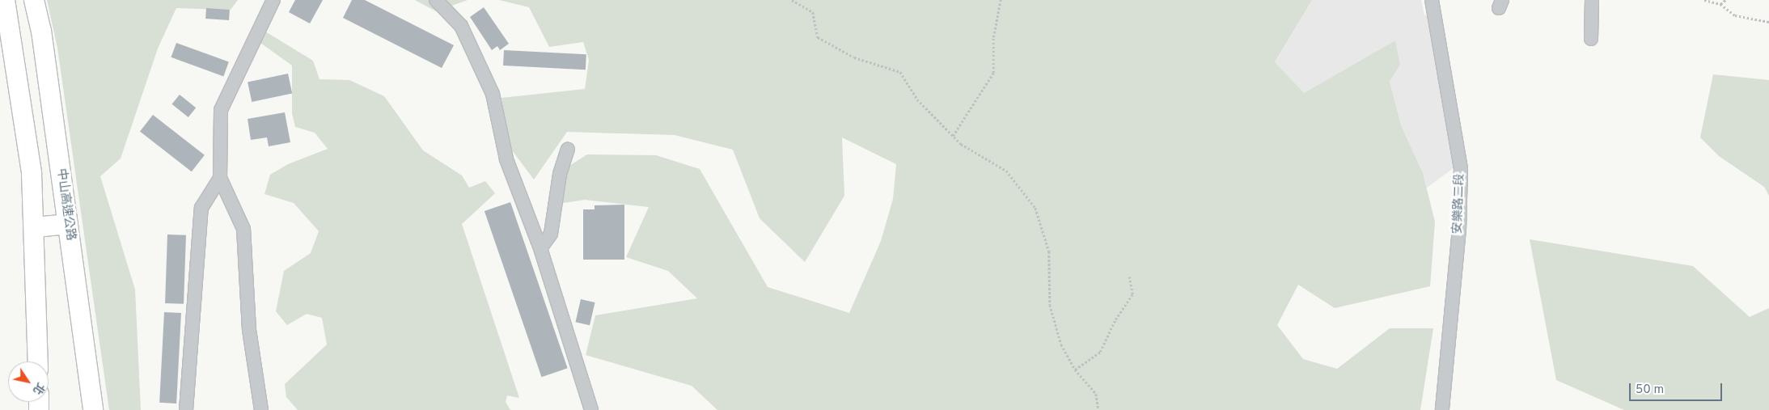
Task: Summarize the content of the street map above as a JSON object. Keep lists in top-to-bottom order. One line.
{"streets":{"highway":["中山高速公路"],"street":["安樂路二段"]},"scale_bar":"50 m","north":"bottom right"}
